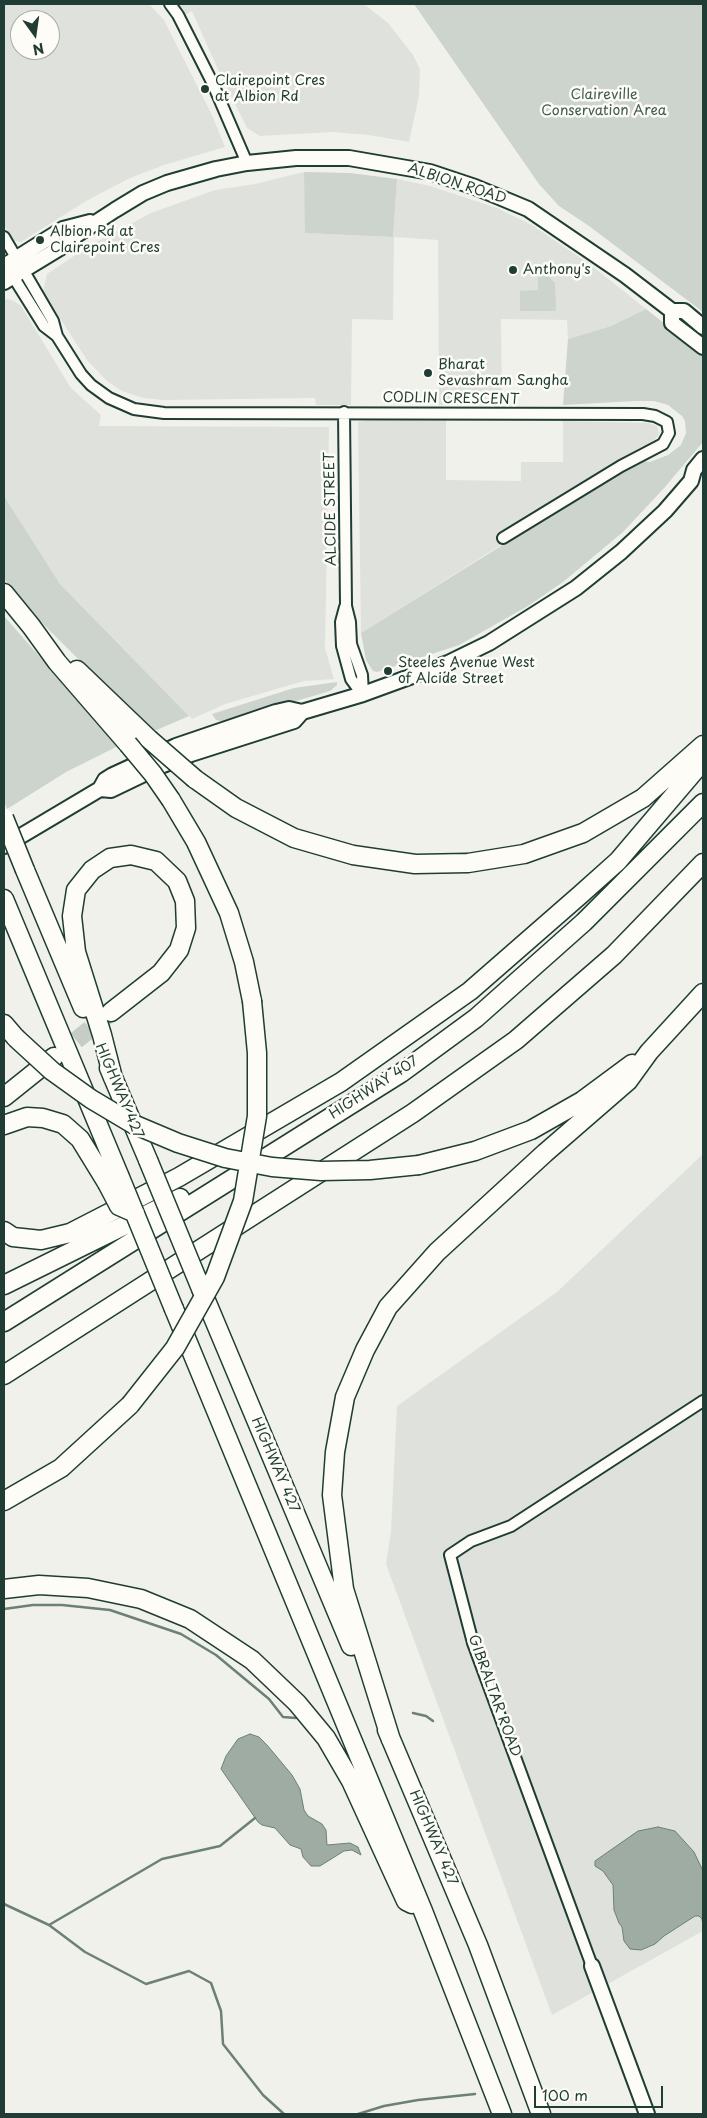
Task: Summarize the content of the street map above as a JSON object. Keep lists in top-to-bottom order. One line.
{"streets":{"highway":["HIGHWAY 407","HIGHWAY 427"],"main road":["ALBION ROAD","GIBRALTAR ROAD"],"street":["CODLIN CRESCENT","ALCIDE STREET"]},"crossings":[["ALBION ROAD","CODLIN CRESCENT"],["CODLIN CRESCENT","ALCIDE STREET"]],"parks":["Claireville Conservation Area"],"places":["Clairepoint Cres at Albion Rd","Albion Rd at Clairepoint Cres","Anthony's","Bharat Sevashram Sangha","Steeles Avenue West of Alcide Street"],"scale_bar":"100 m","north":"bottom"}
